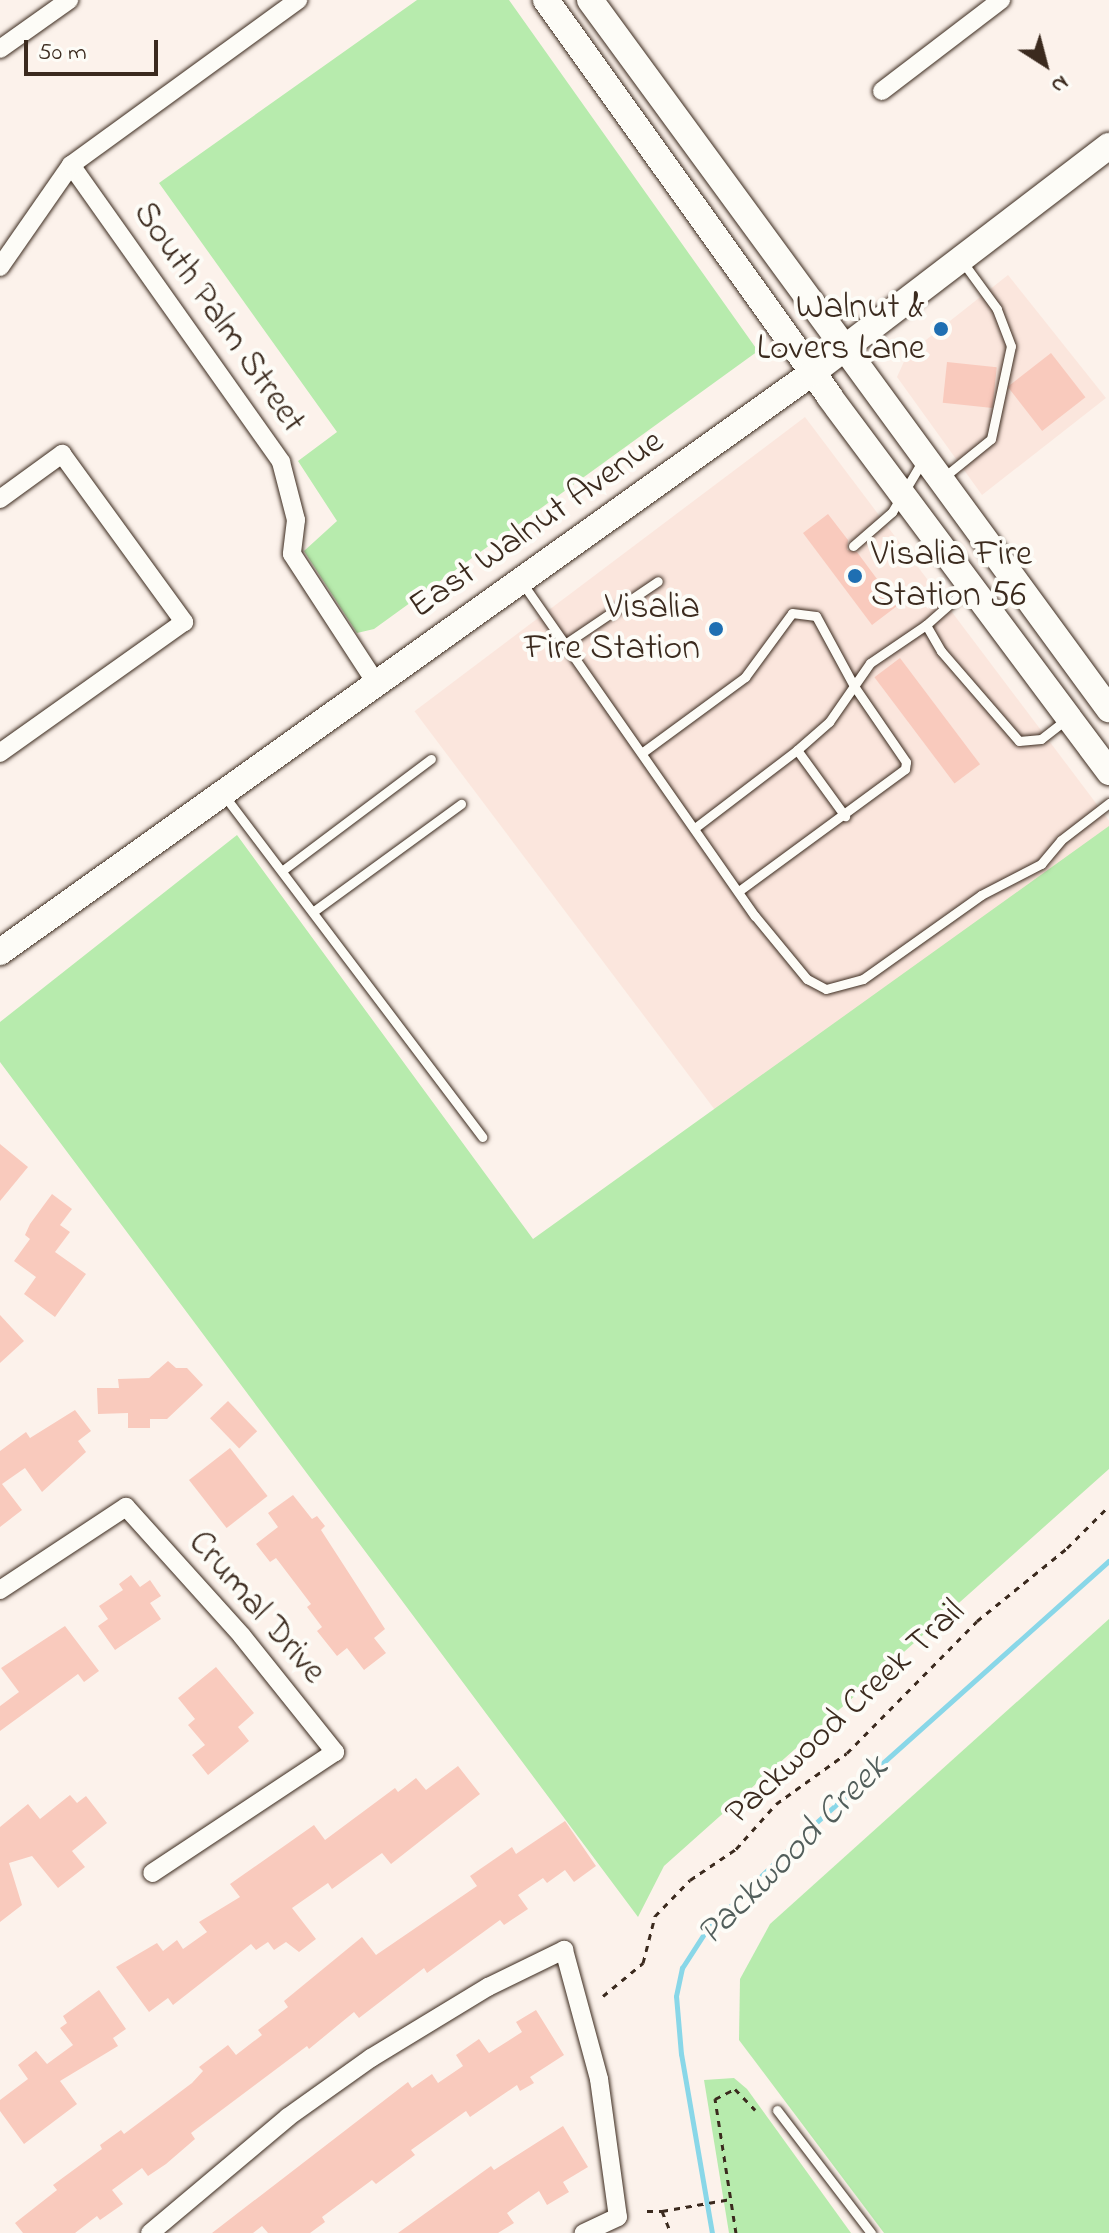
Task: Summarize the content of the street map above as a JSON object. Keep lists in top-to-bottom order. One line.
{"streets":{"main road":["East Walnut Avenue"],"street":["South Palm Street","Crumal Drive"],"path":["Packwood Creek Trail"]},"crossings":[["South Palm Street","East Walnut Avenue"]],"water":["Packwood Creek"],"places":["Walnut & Lovers Lane","Visalia Fire Station 56","Visalia Fire Station"],"scale_bar":"50 m","north":"bottom right"}
